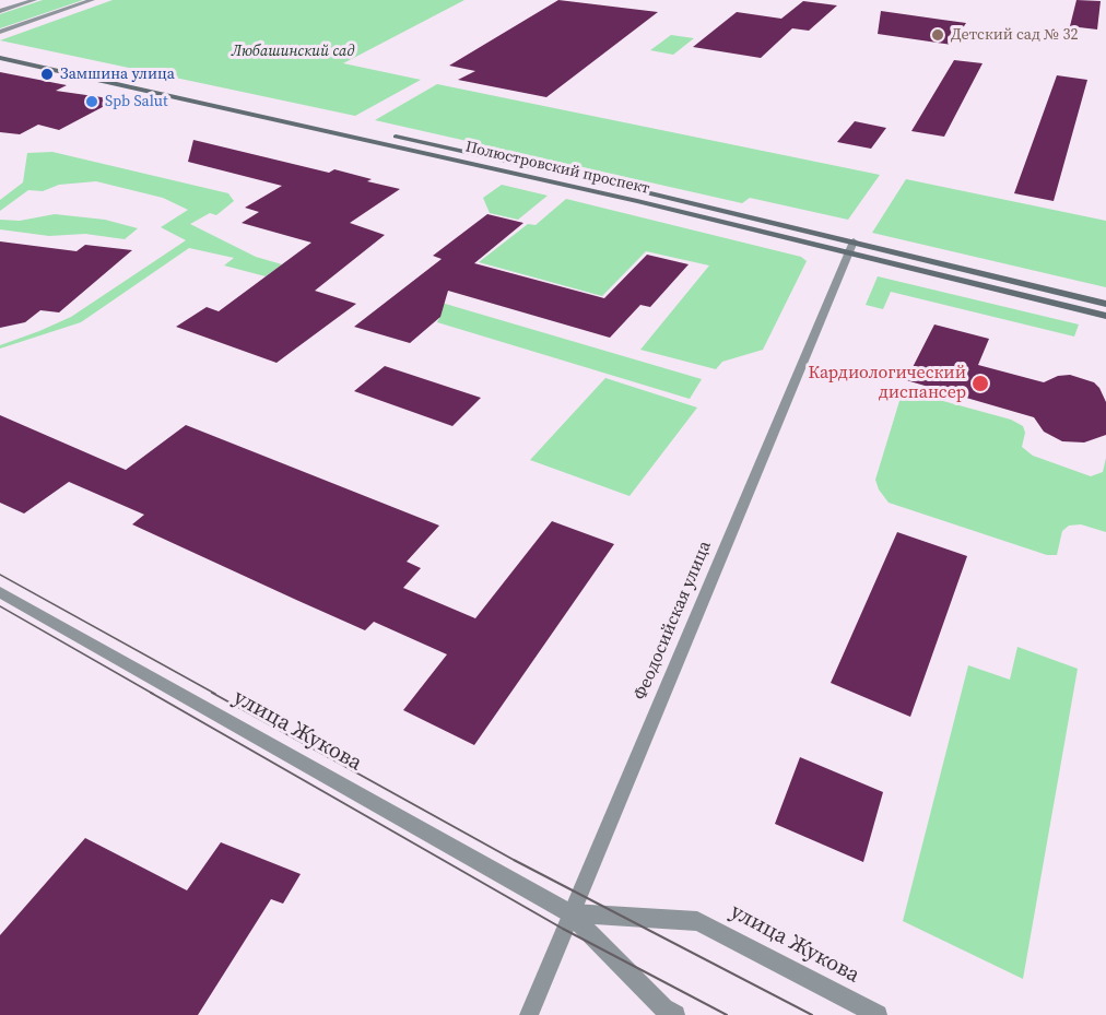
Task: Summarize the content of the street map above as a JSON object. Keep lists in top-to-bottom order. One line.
{"streets":{"main road":["Полюстровский проспект"],"street":["Феодосийская улица","улица Жукова"]},"crossings":[["Полюстровский проспект","Феодосийская улица"],["Феодосийская улица","улица Жукова"]],"parks":["Любашинский сад"],"places":["Детский сад № 32","Замшина улица","Spb Salut","Кардиологический диспансер"]}
